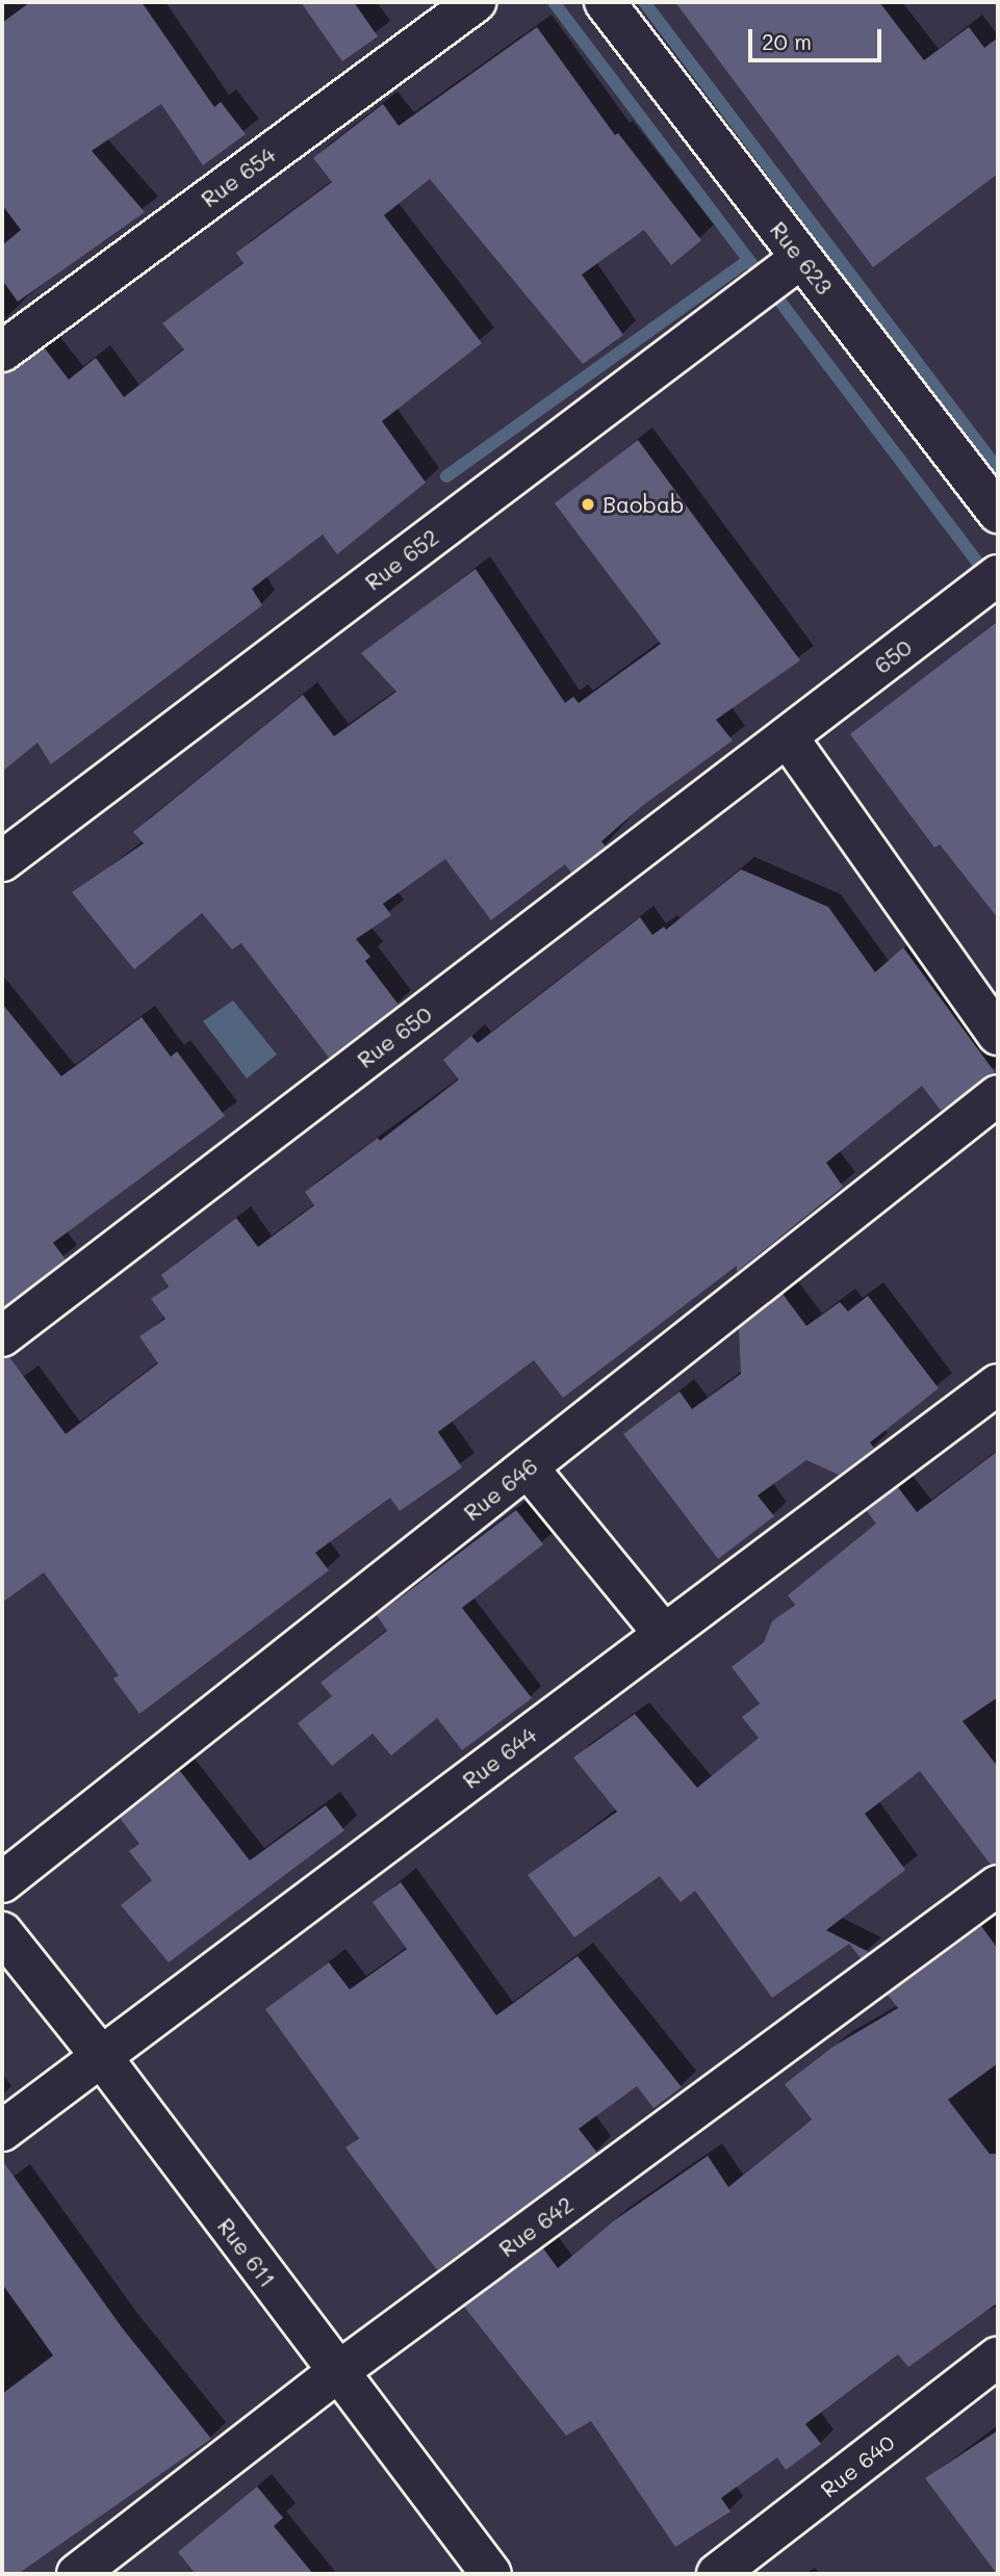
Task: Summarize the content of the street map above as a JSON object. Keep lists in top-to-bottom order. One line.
{"streets":{"street":["Rue 654","Rue 623","Rue 652","650","Rue 650","Rue 646","Rue 644","Rue 642","Rue 611","Rue 640"]},"crossings":[["Rue 623","Rue 652"],["650","Rue 650"],["Rue 644","Rue 611"],["Rue 642","Rue 611"]],"places":["Baobab"],"scale_bar":"20 m"}
